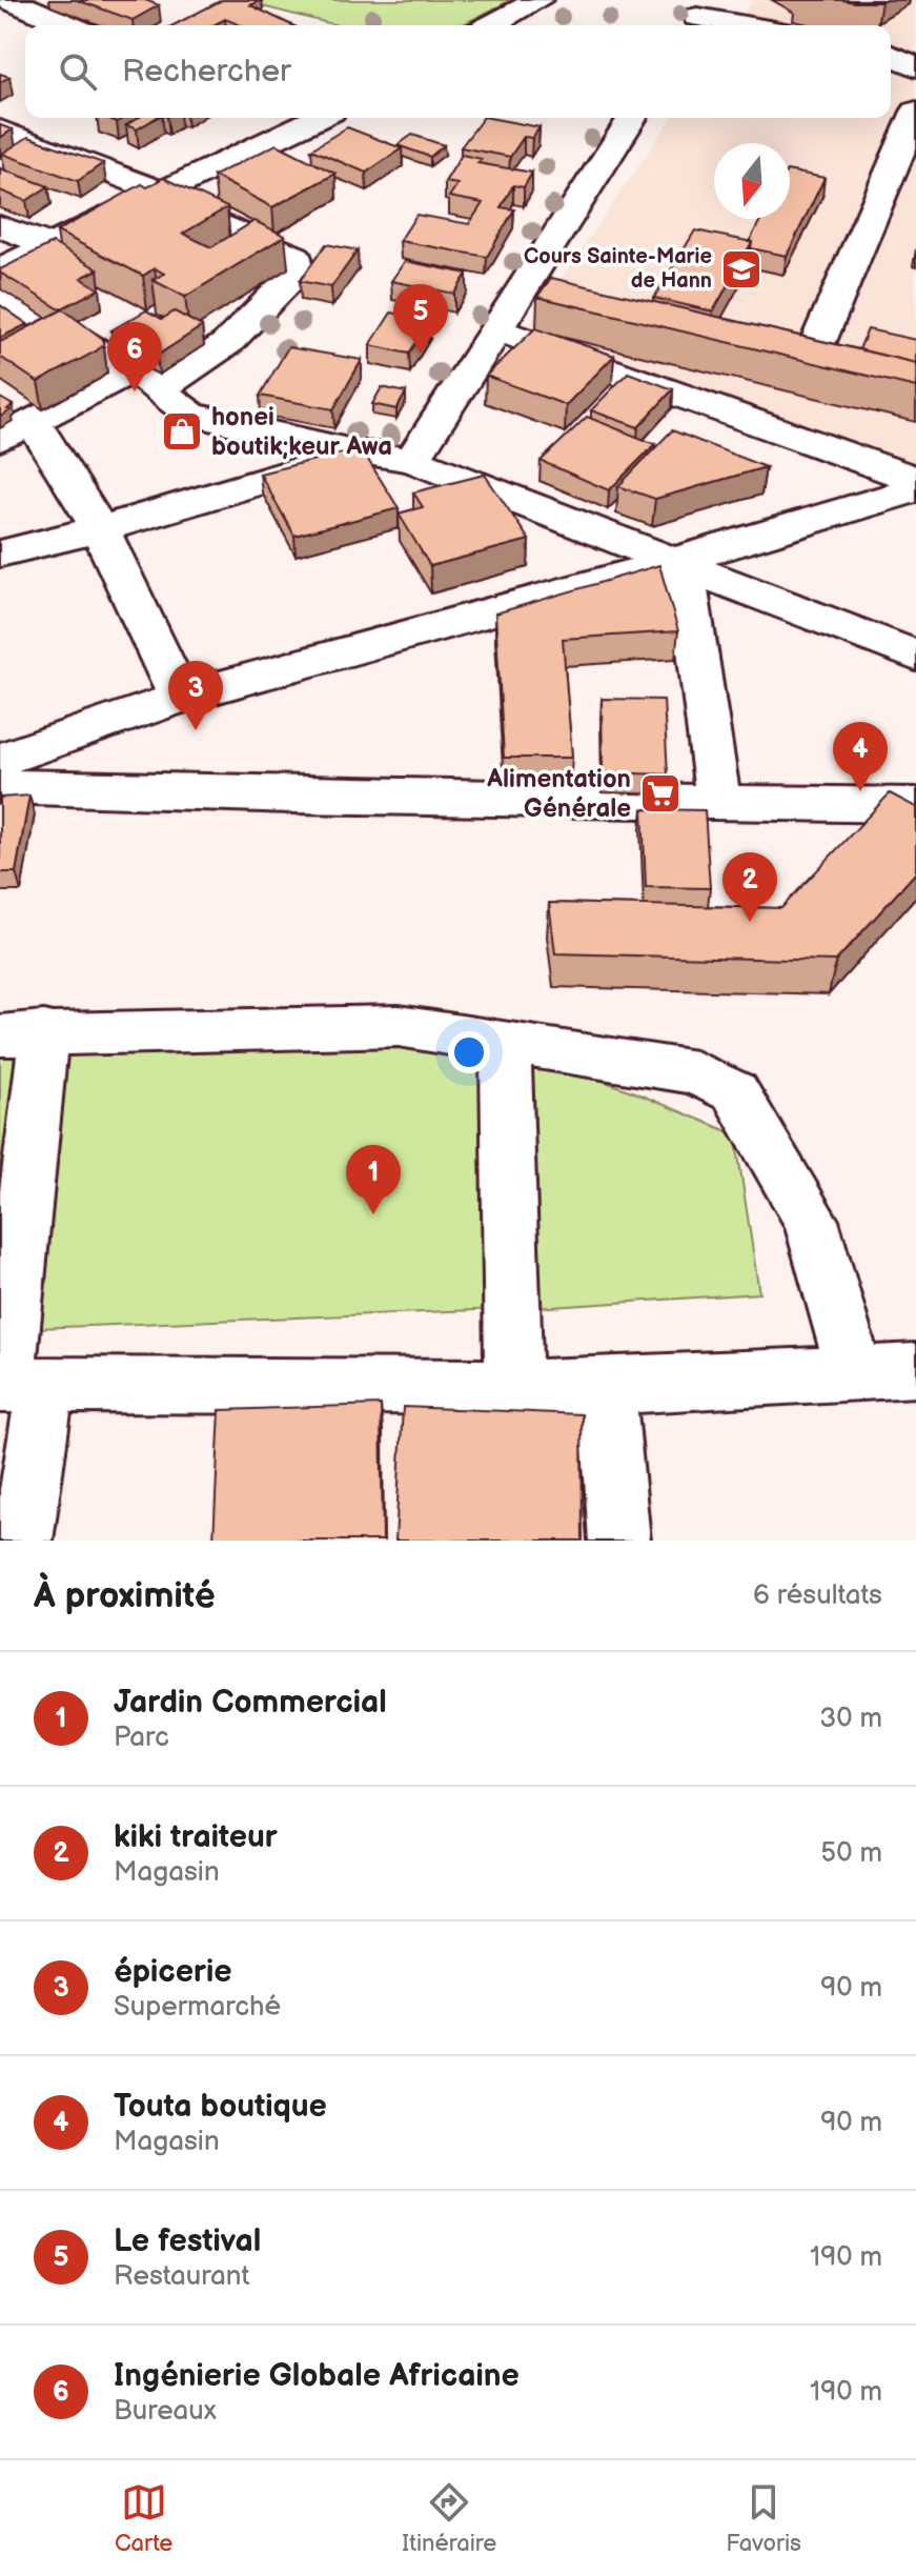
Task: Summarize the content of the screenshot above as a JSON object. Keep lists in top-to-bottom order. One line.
{"places":{"school or university":["Cours Sainte-Marie de Hann"],"shop":["honei boutik;keur Awa"],"supermarket":["Alimentation Générale"]},"north":"bottom","page":{"search":"Rechercher","pins":["5","6","3","4","2","1"],"heading":["À proximité","6 résultats"],"list":[{"mark":"1","name":"Jardin Commercial","note":"Parc","value":"30 m"},{"mark":"2","name":"kiki traiteur","note":"Magasin","value":"50 m"},{"mark":"3","name":"épicerie","note":"Supermarché","value":"90 m"},{"mark":"4","name":"Touta boutique","note":"Magasin","value":"90 m"},{"mark":"5","name":"Le festival","note":"Restaurant","value":"190 m"},{"mark":"6","name":"Ingénierie Globale Africaine","note":"Bureaux","value":"190 m"}],"nav":["Carte","Itinéraire","Favoris"]}}
